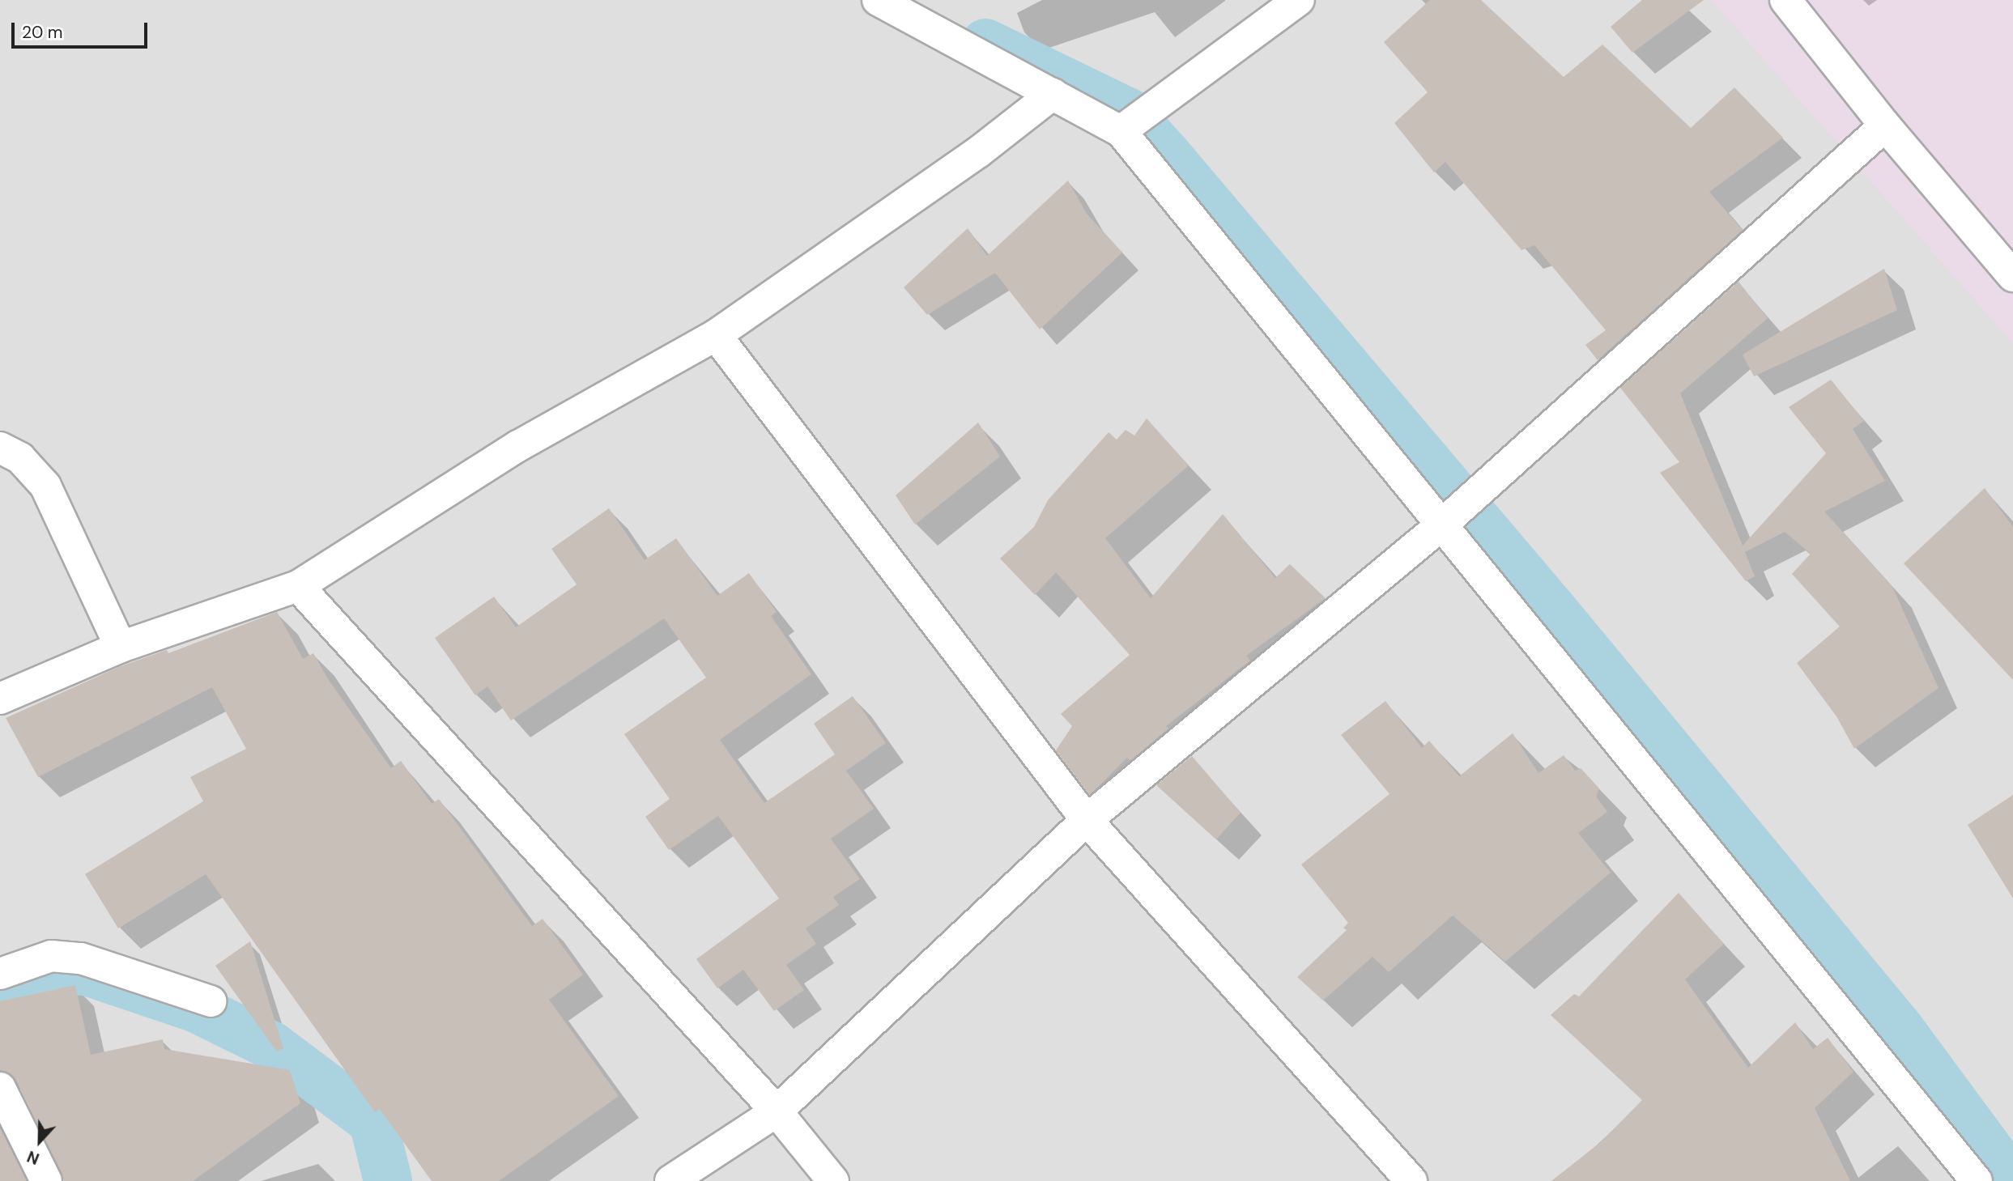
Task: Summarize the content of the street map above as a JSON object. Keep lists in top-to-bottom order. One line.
{"scale_bar":"20 m","north":"bottom"}
